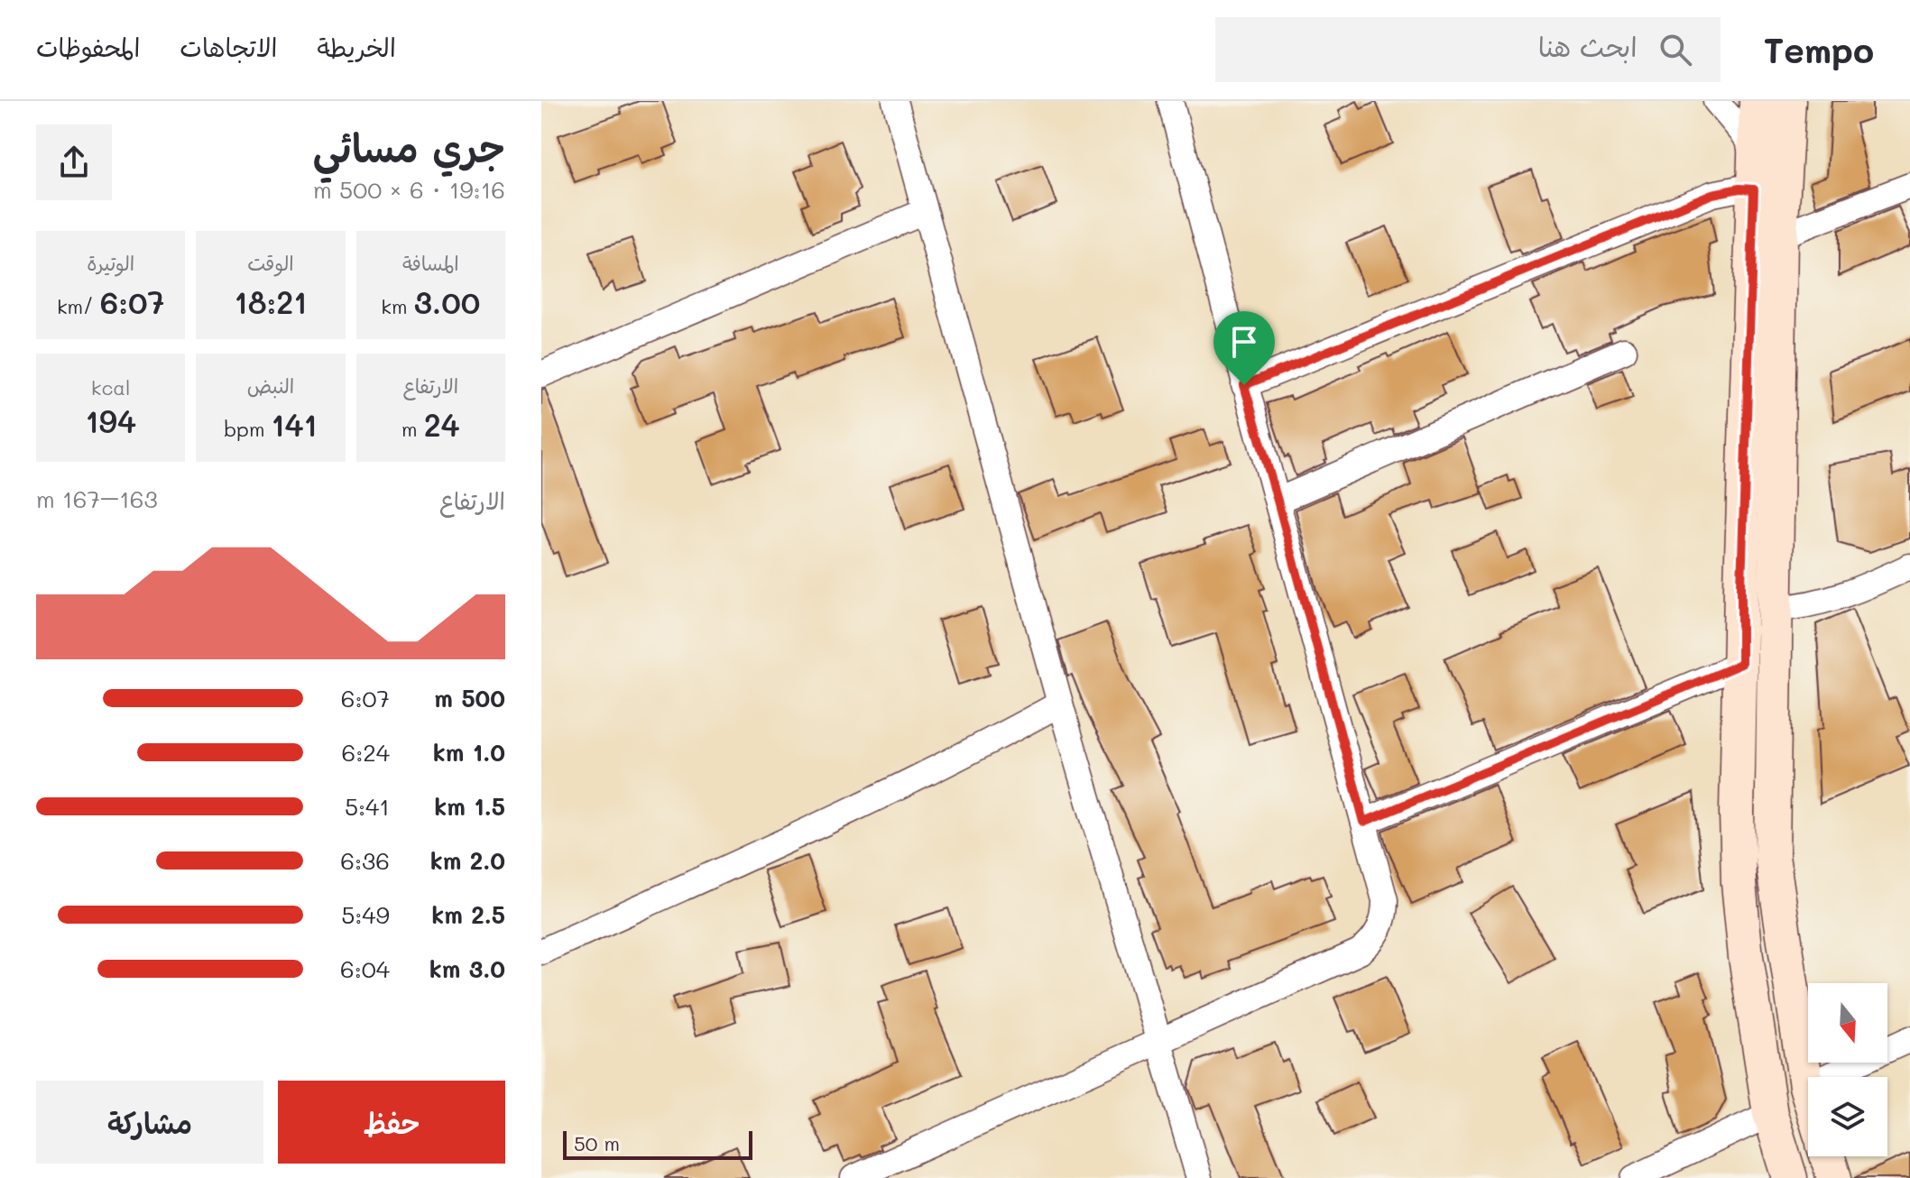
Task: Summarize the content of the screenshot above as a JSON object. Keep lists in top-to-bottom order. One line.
{"scale_bar":"50 m","north":"bottom","page":{"header":"Tempo","search":"ابحث هنا","nav":["الخريطة","الاتجاهات","المحفوظات"],"heading":["جري مسائي","19:16 · 6 × 500 m"],"stats":[["المسافة","3.00 km"],["الوقت","18:21"],["الوتيرة","6:07 /km"],["الارتفاع","24 m"],["النبض","141 bpm"],["kcal","194"]],"chart":["الارتفاع","163–167 m"],"list":[{"name":"500 m","note":"6:07"},{"name":"1.0 km","note":"6:24"},{"name":"1.5 km","note":"5:41"},{"name":"2.0 km","note":"6:36"},{"name":"2.5 km","note":"5:49"},{"name":"3.0 km","note":"6:04"}],"buttons":["حفظ","مشاركة"],"scale":"50 m"}}
